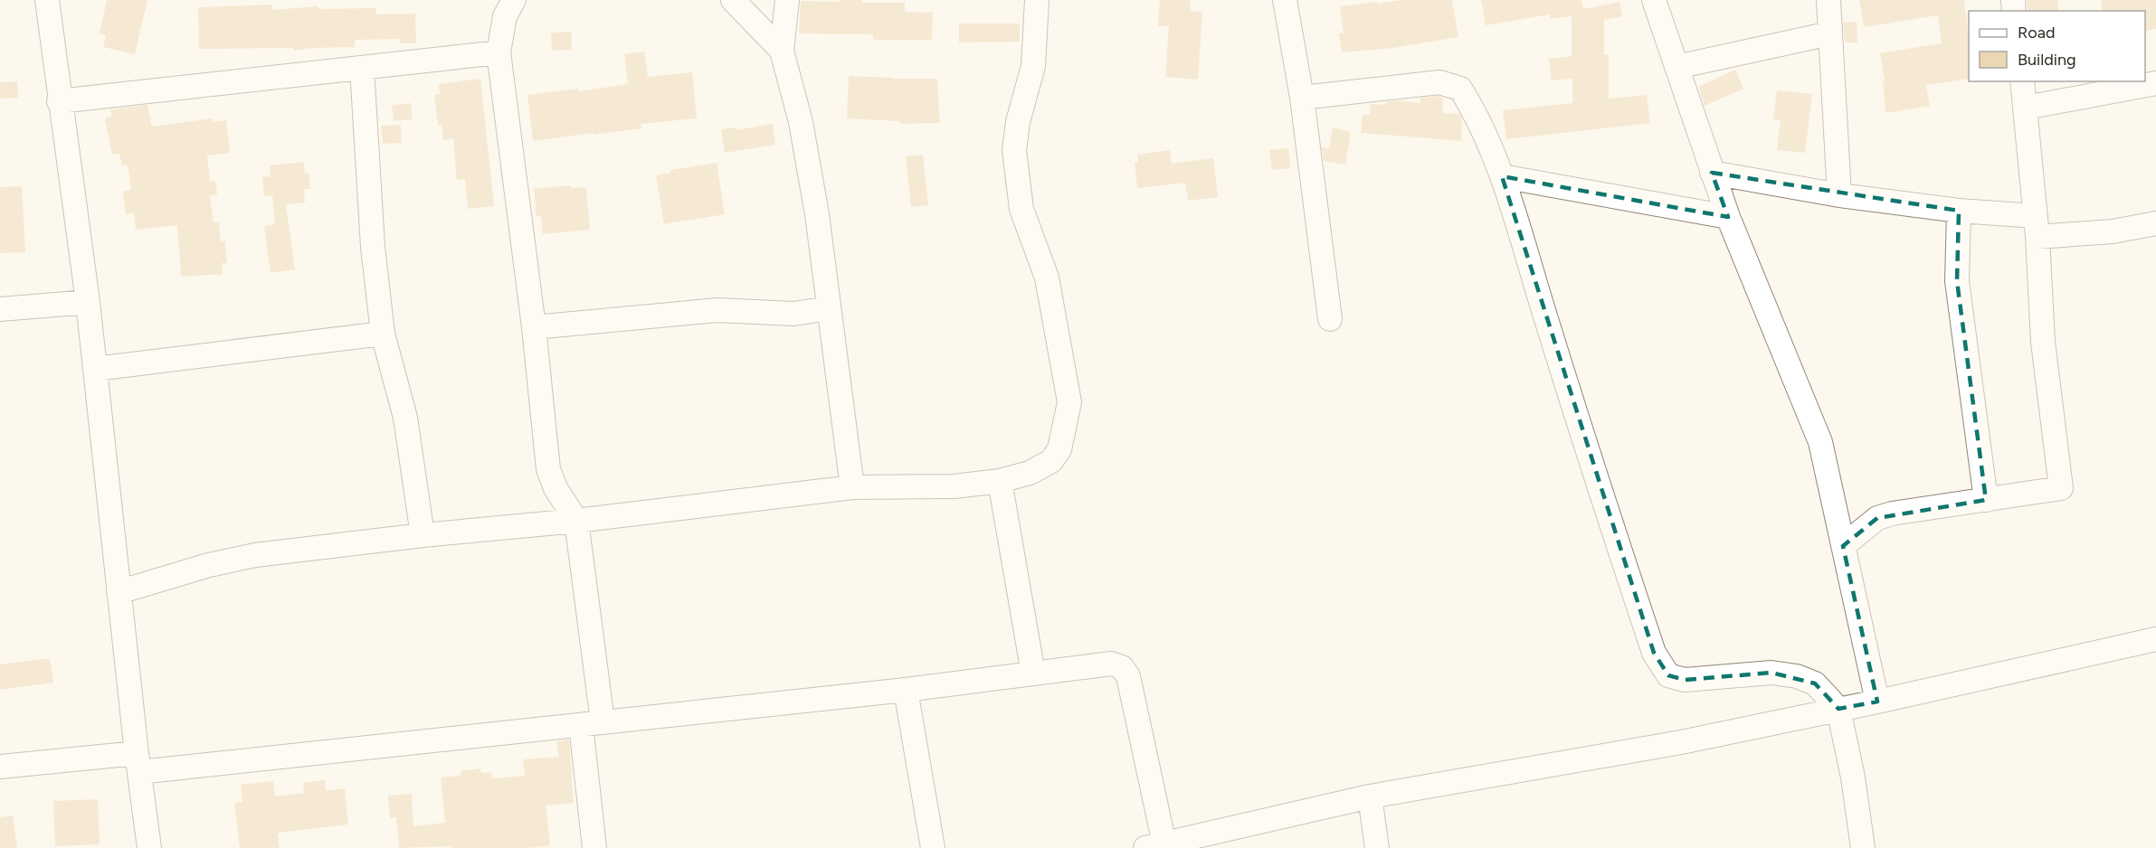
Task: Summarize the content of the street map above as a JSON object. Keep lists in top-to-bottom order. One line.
{"legend":["Road","Building"]}
